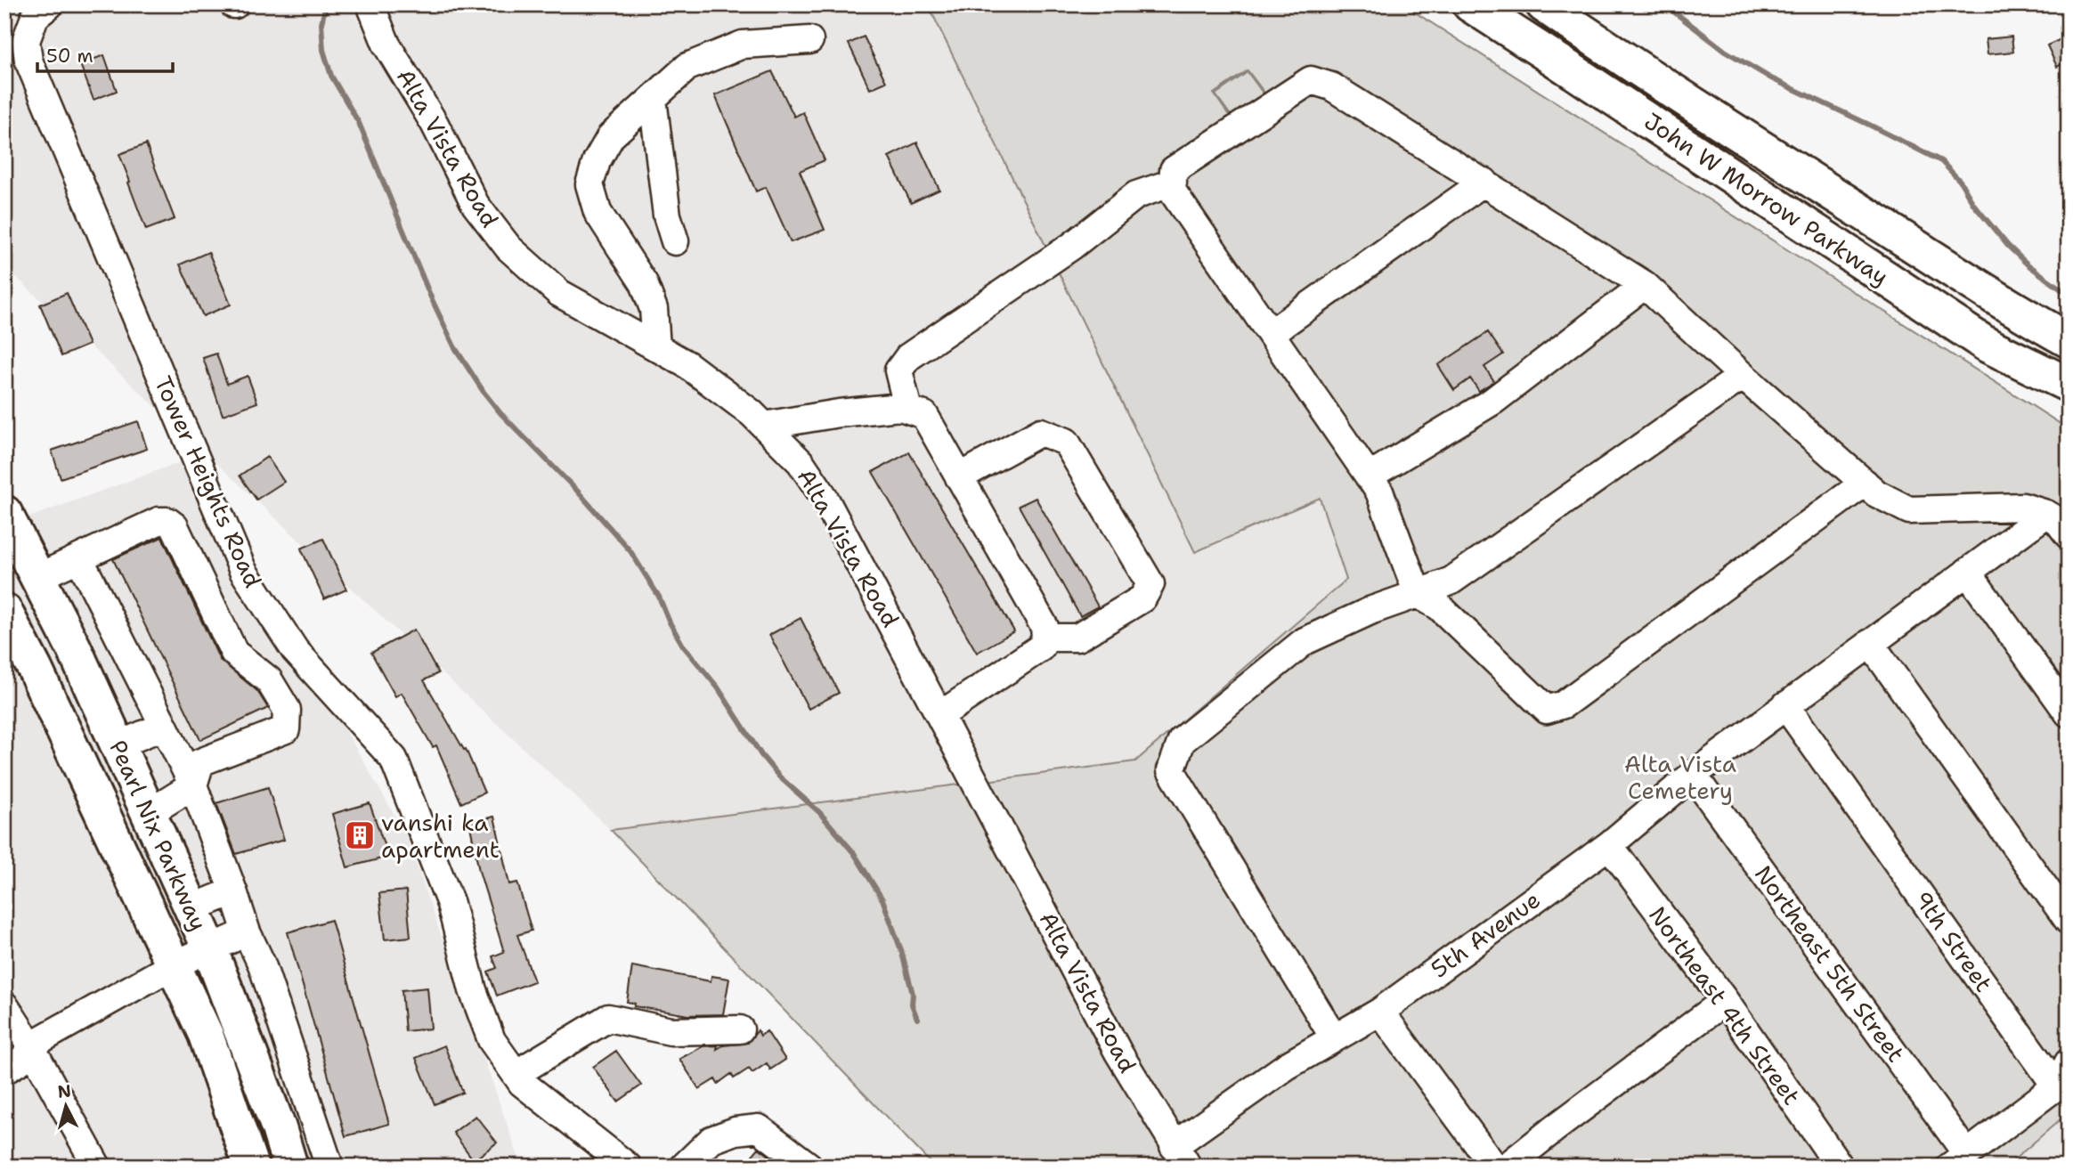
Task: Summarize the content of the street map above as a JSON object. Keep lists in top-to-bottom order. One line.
{"streets":{"main road":["John W Morrow Parkway","Pearl Nix Parkway"],"street":["Alta Vista Road","Tower Heights Road","5th Avenue","9th Street","Northeast 5th Street","Northeast 4th Street"]},"crossings":[["Alta Vista Road","5th Avenue"],["5th Avenue","9th Street"],["5th Avenue","Northeast 5th Street"],["5th Avenue","Northeast 4th Street"]],"parks":["Alta Vista Cemetery"],"places":{"building":["vanshi ka apartment"]},"scale_bar":"50 m","north":"top"}
